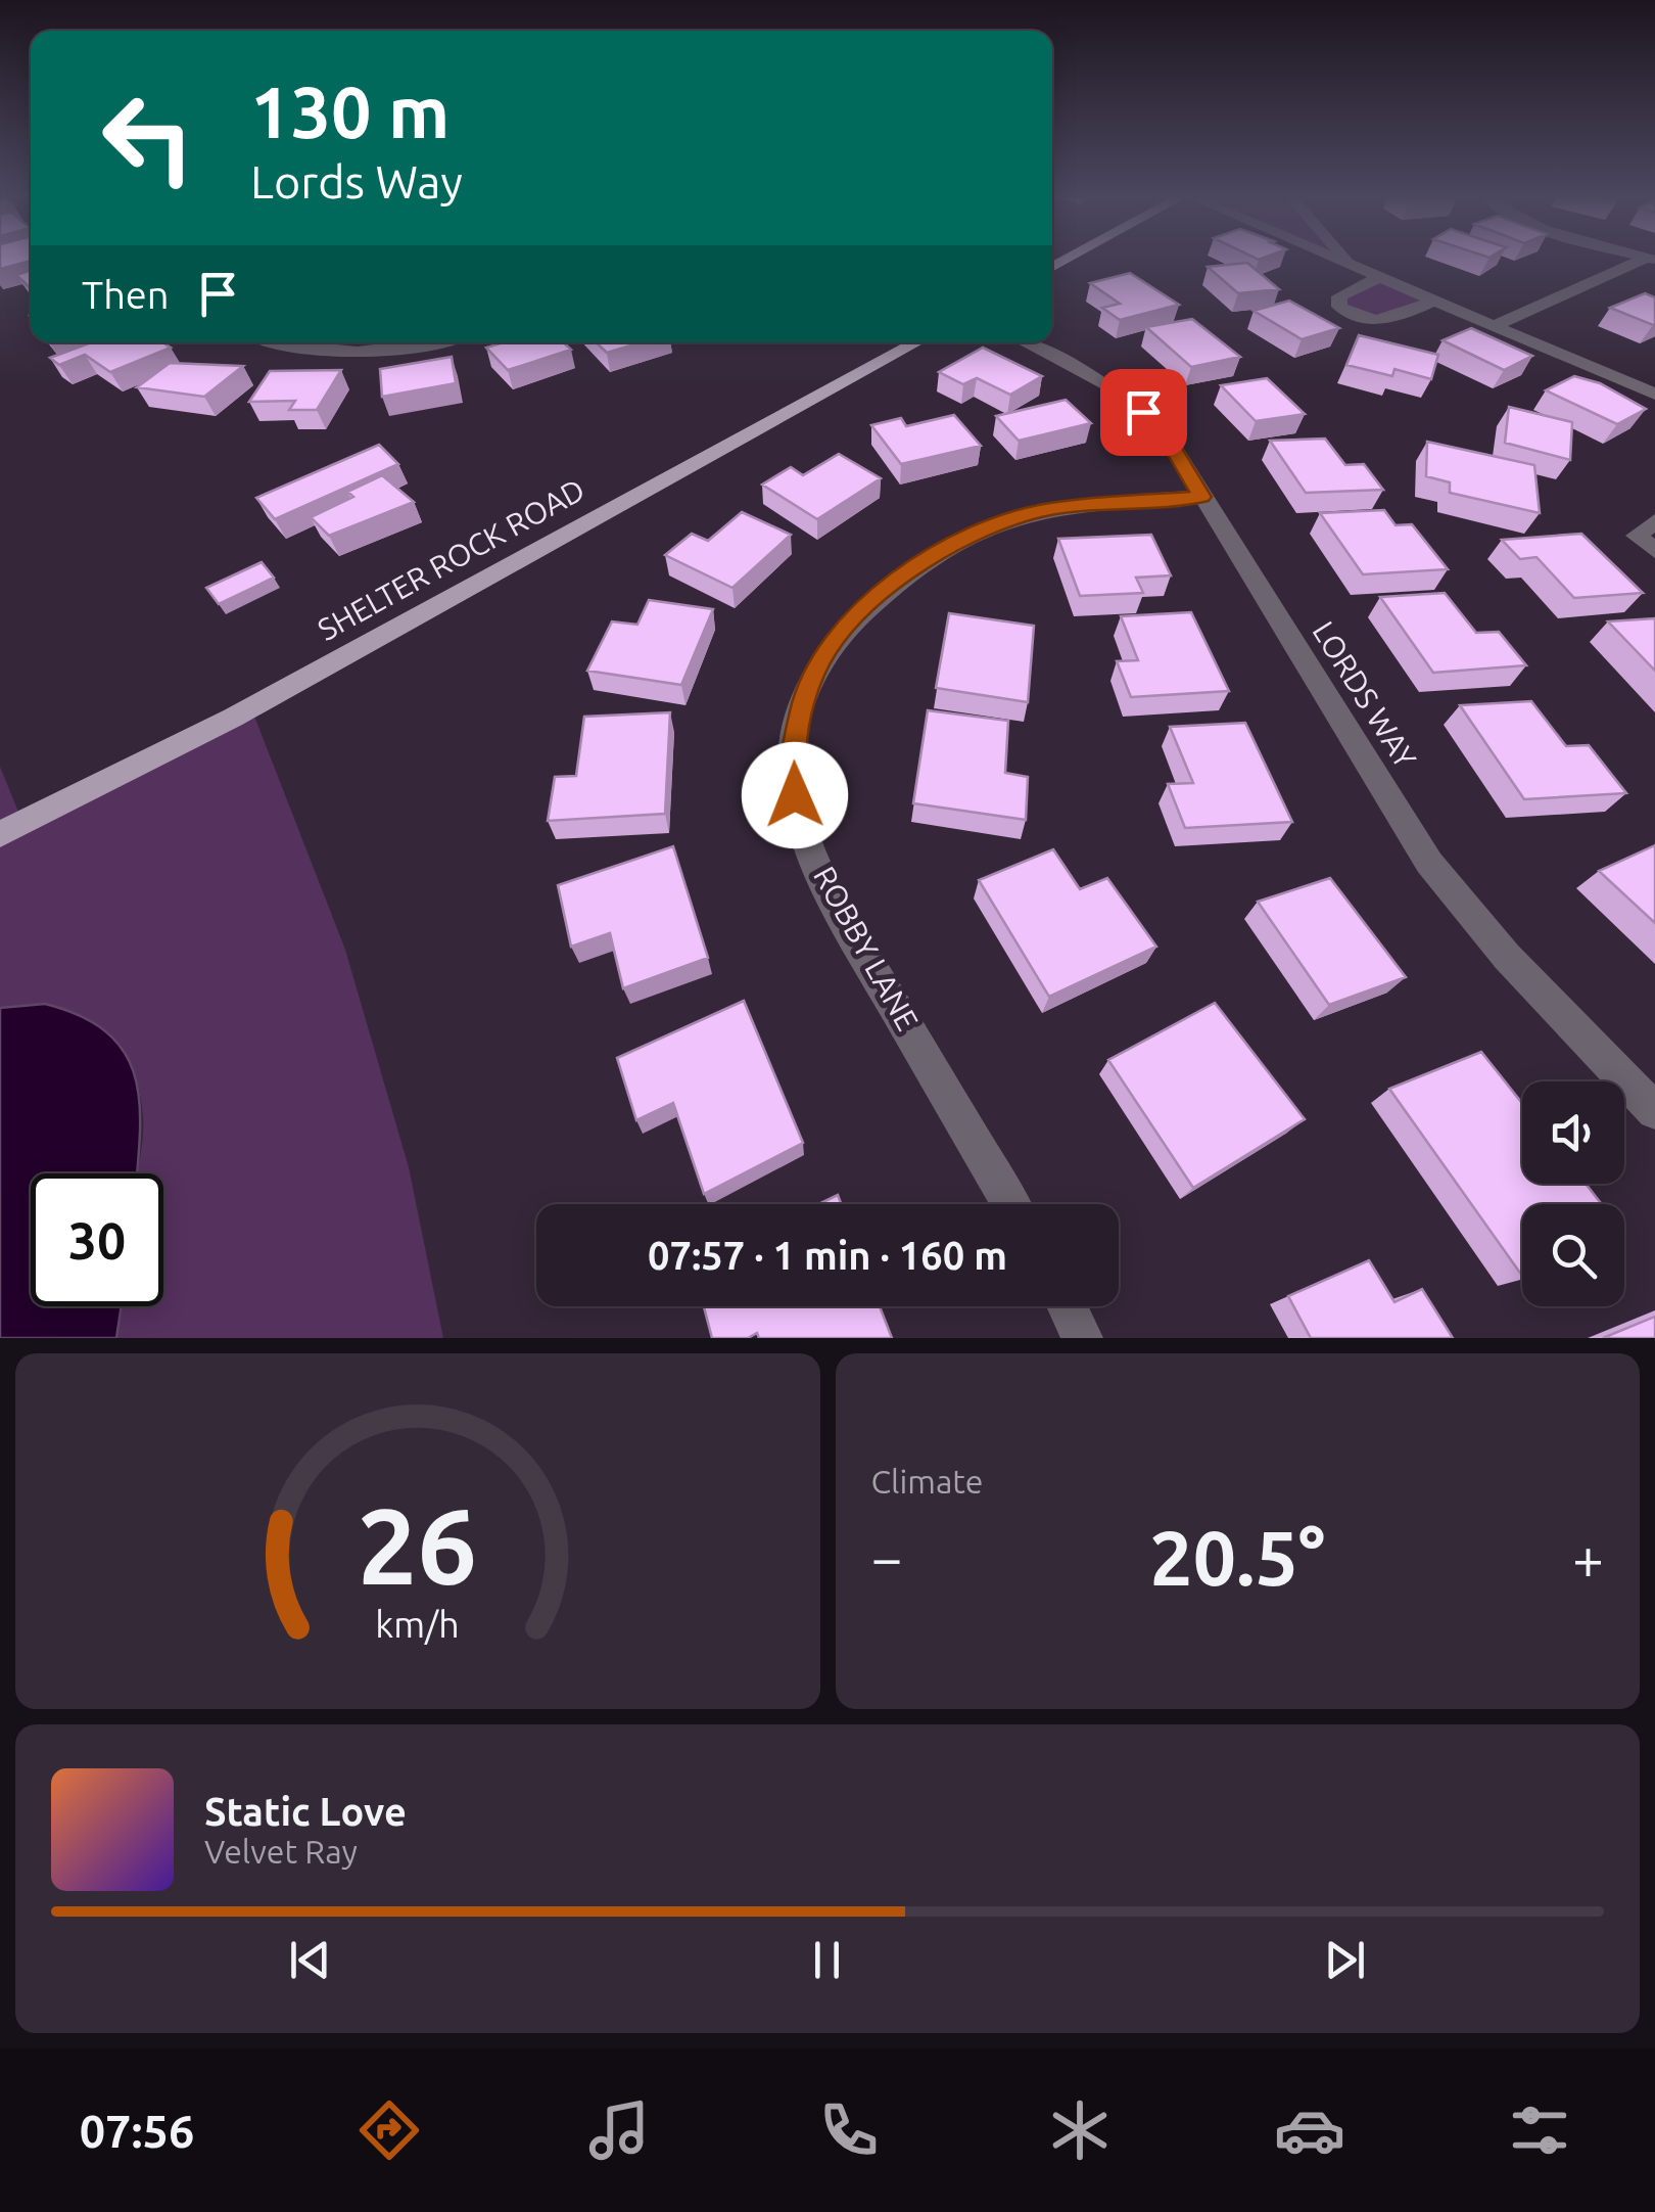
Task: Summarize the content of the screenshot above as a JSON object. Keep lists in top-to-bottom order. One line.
{"streets":{"main road":["SHELTER ROCK ROAD"],"street":["LORDS WAY","ROBBY LANE"]},"crossings":[["LORDS WAY","ROBBY LANE"]],"page":{"turn":["130 m","Lords Way"],"then":"Then","limit":"30","trip":"07:57 · 1 min · 160 m","tile":"Climate","heat":["−","20.5°","+"],"song":["Static Love","Velvet Ray"],"tabs":"07:56","gauge":["26","km/h"]}}
